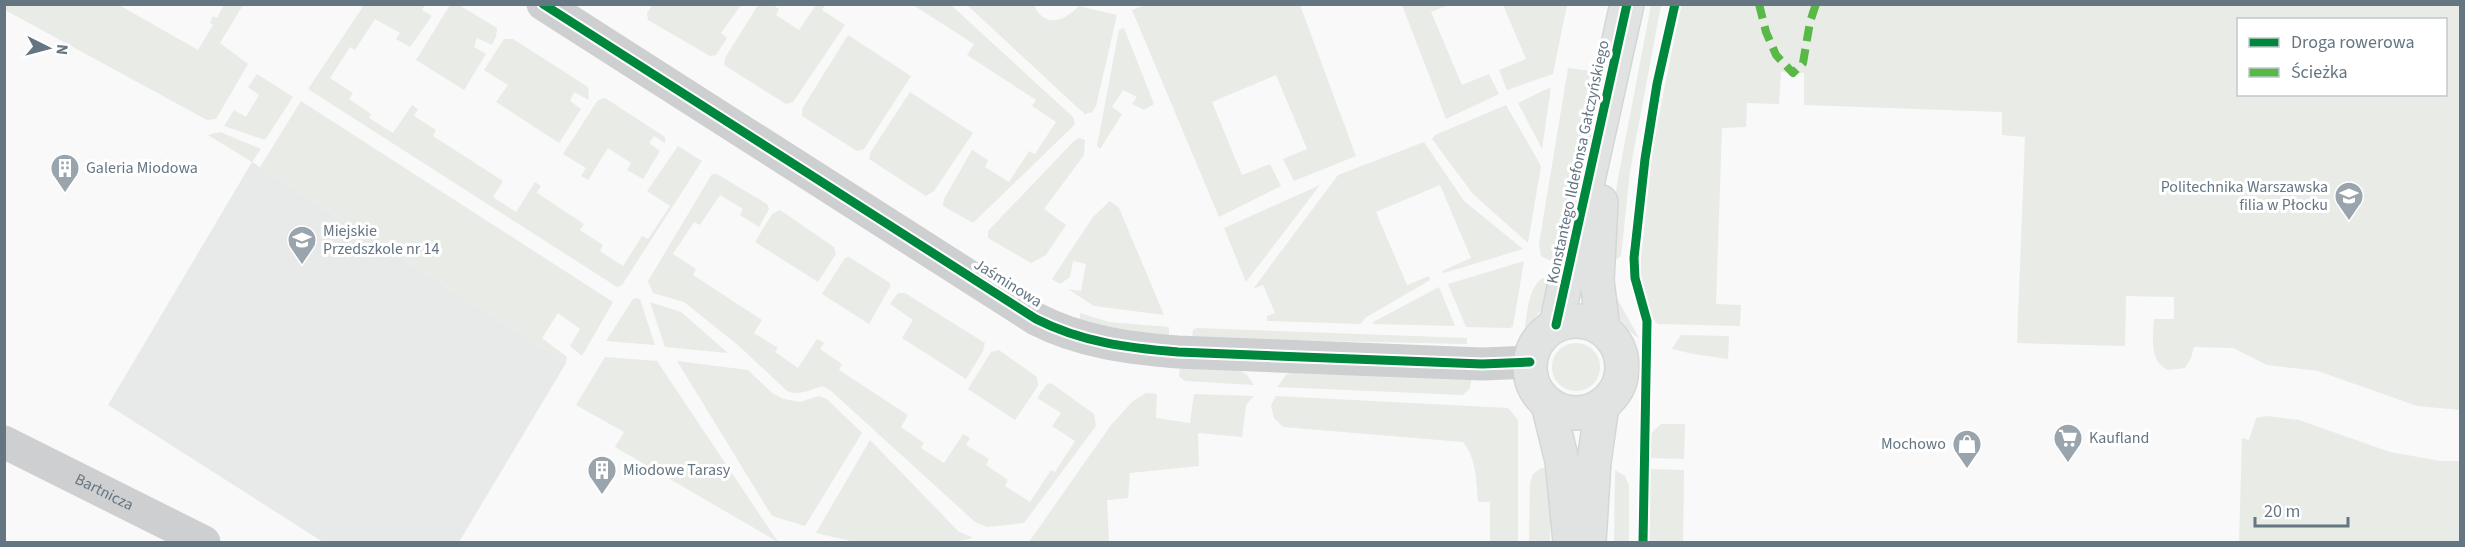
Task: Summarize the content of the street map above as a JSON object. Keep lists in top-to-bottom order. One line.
{"streets":{"street":["Konstantego Ildefonsa Gałczyńskiego","Jaśminowa","Bartnicza"]},"crossings":[["Konstantego Ildefonsa Gałczyńskiego","Jaśminowa"]],"places":{"building":["Galeria Miodowa","Miodowe Tarasy"],"school or university":["Politechnika Warszawska filia w Płocku","Miejskie Przedszkole nr 14"],"supermarket":["Kaufland"],"shop":["Mochowo"]},"legend":["Droga rowerowa","Ścieżka"],"scale_bar":"20 m","north":"right"}
